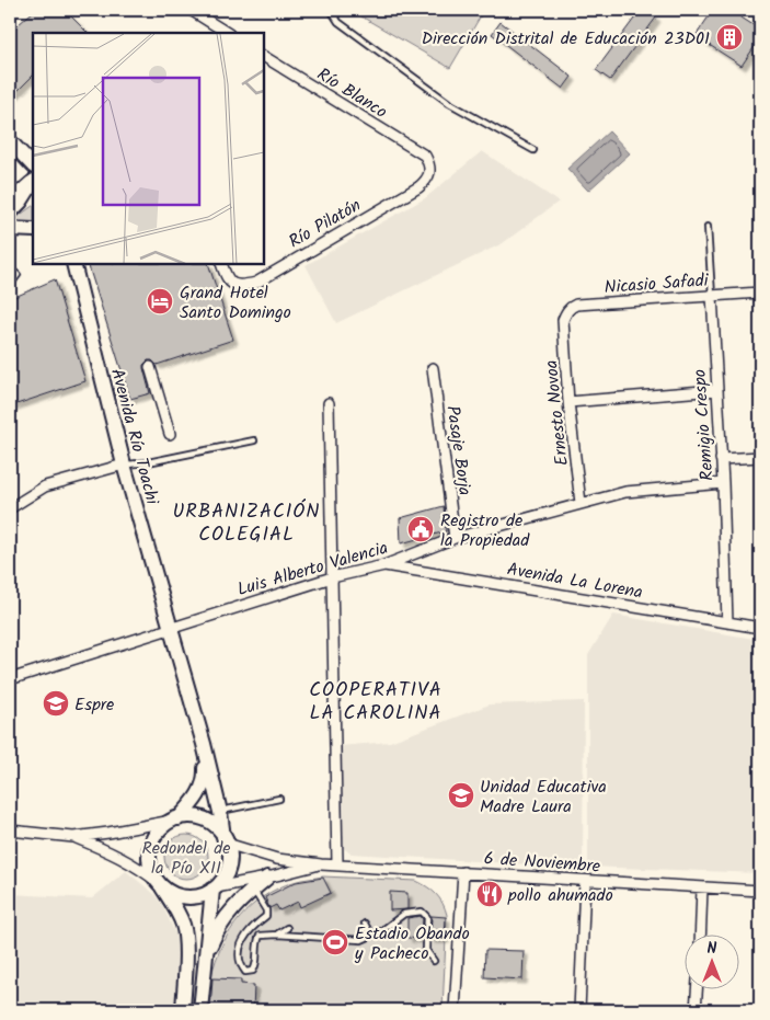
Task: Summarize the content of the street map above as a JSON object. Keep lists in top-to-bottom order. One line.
{"streets":{"main road":["Avenida Río Toachi"],"street":["Río Blanco","Río Pilatón","Nicasio Safadi","Ernesto Novoa","Remigio Crespo","Pasaje Borja","Luis Alberto Valencia","Avenida La Lorena","6 de Noviembre"]},"crossings":[["Río Blanco","Río Pilatón"],["Nicasio Safadi","Ernesto Novoa"],["Nicasio Safadi","Remigio Crespo"],["Ernesto Novoa","Luis Alberto Valencia"],["Remigio Crespo","Luis Alberto Valencia"],["Remigio Crespo","Avenida La Lorena"],["Avenida Río Toachi","Luis Alberto Valencia"],["Avenida Río Toachi","6 de Noviembre"],["Pasaje Borja","Luis Alberto Valencia"],["Luis Alberto Valencia","Avenida La Lorena"]],"districts":["URBANIZACIÓN COLEGIAL","COOPERATIVA LA CAROLINA"],"parks":["Redondel de la Pío XII"],"places":{"building":["Dirección Distrital de Educación 23D01"],"hotel":["Grand Hotel Santo Domingo"],"public building":["Registro de la Propiedad"],"school or university":["Espre","Unidad Educativa Madre Laura"],"restaurant":["pollo ahumado"],"sports":["Estadio Obando y Pacheco"]},"north":"top"}
